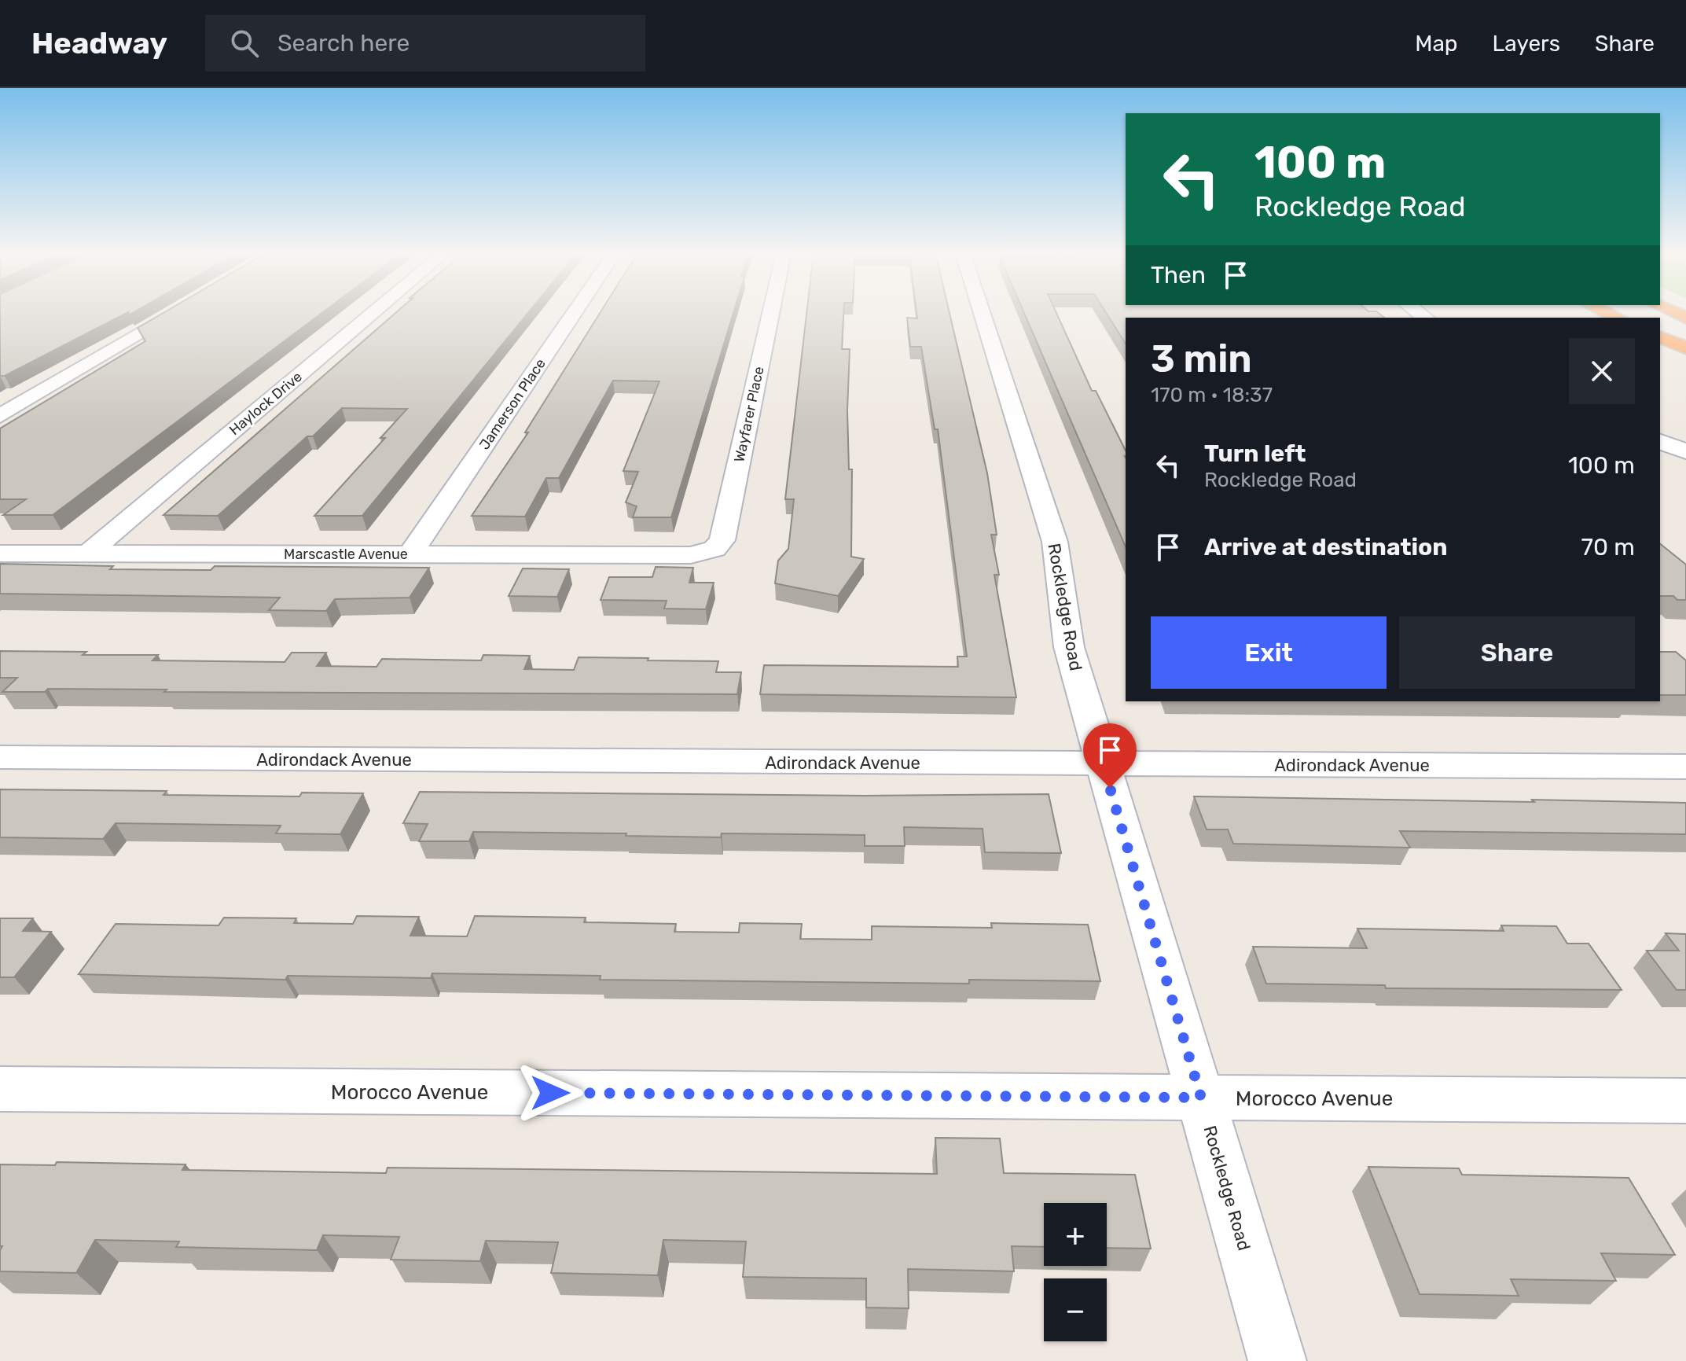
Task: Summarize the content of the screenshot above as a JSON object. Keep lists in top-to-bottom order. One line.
{"streets":{"street":["Haylock Drive","Jamerson Place","Wayfarer Place","Marscastle Avenue","Rockledge Road","Adirondack Avenue","Morocco Avenue"]},"crossings":[["Haylock Drive","Marscastle Avenue"],["Jamerson Place","Marscastle Avenue"],["Wayfarer Place","Marscastle Avenue"],["Rockledge Road","Adirondack Avenue"],["Rockledge Road","Morocco Avenue"]],"page":{"header":"Headway","search":"Search here","nav":["Map","Layers","Share"],"turn":["100 m","Rockledge Road"],"then":"Then","heading":["3 min","170 m · 18:37"],"list":[{"name":"Turn left","note":"Rockledge Road","value":"100 m"},{"name":"Arrive at destination","value":"70 m"}],"buttons":["Exit","Share"],"map_buttons":["+","−"]}}
